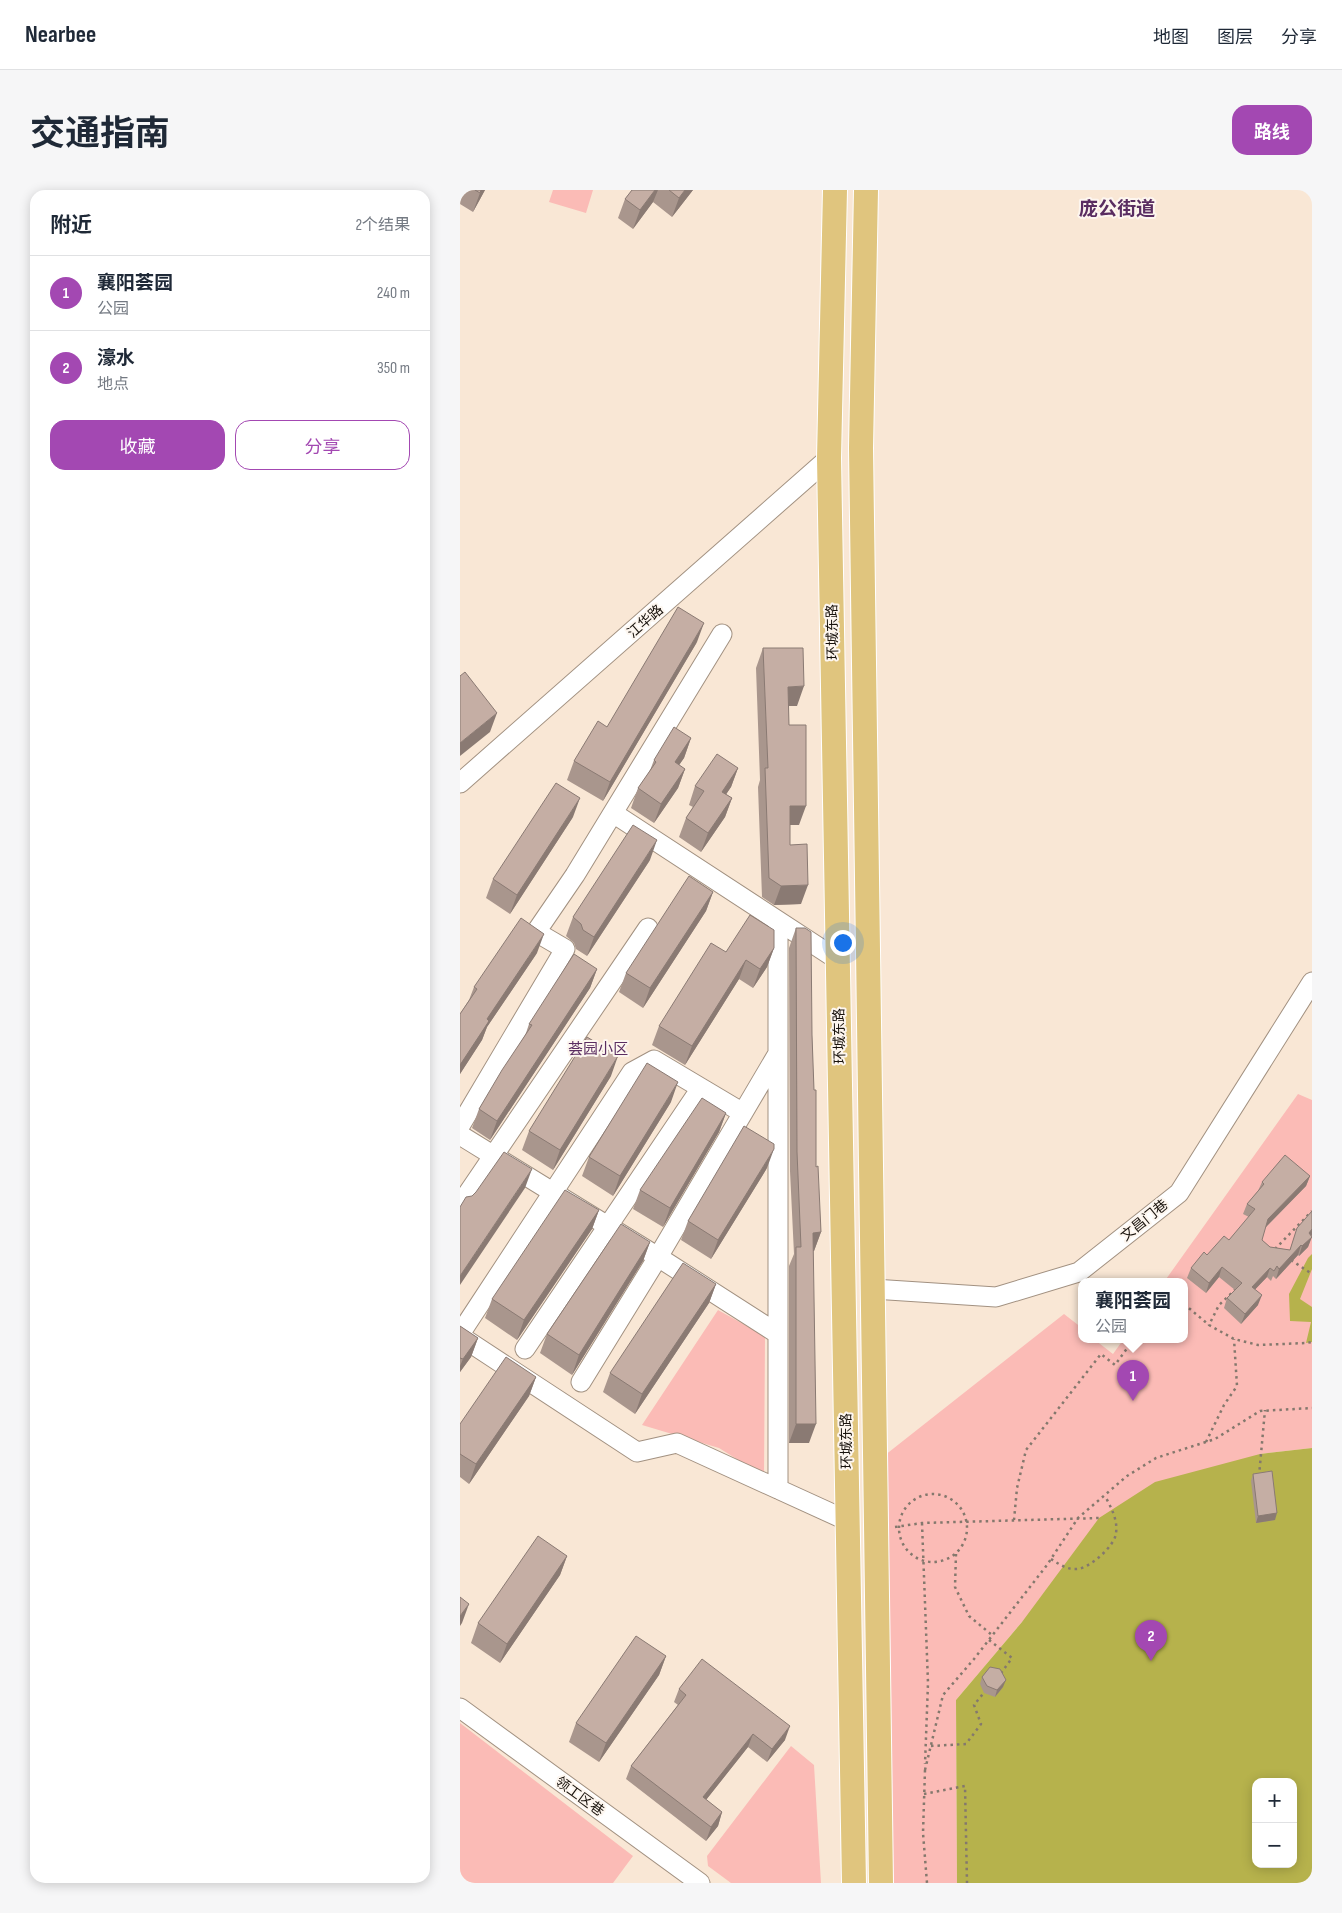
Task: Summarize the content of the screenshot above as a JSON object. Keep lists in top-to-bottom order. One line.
{"streets":{"main road":["环城东路"],"street":["江华路","文昌门巷","领工区巷"]},"crossings":[["江华路","环城东路"]],"districts":["庞公街道","荟园小区"],"page":{"header":"Nearbee","nav":["地图","图层","分享"],"title":"交通指南","buttons":["路线",["收藏","分享"]],"heading":["附近","2个结果"],"list":[{"mark":"1","name":"襄阳荟园","note":"公园","value":"240 m"},{"mark":"2","name":"濠水","note":"地点","value":"350 m"}],"popup":["襄阳荟园","公园"],"pins":["1","2"],"map_buttons":["+","−"]}}
